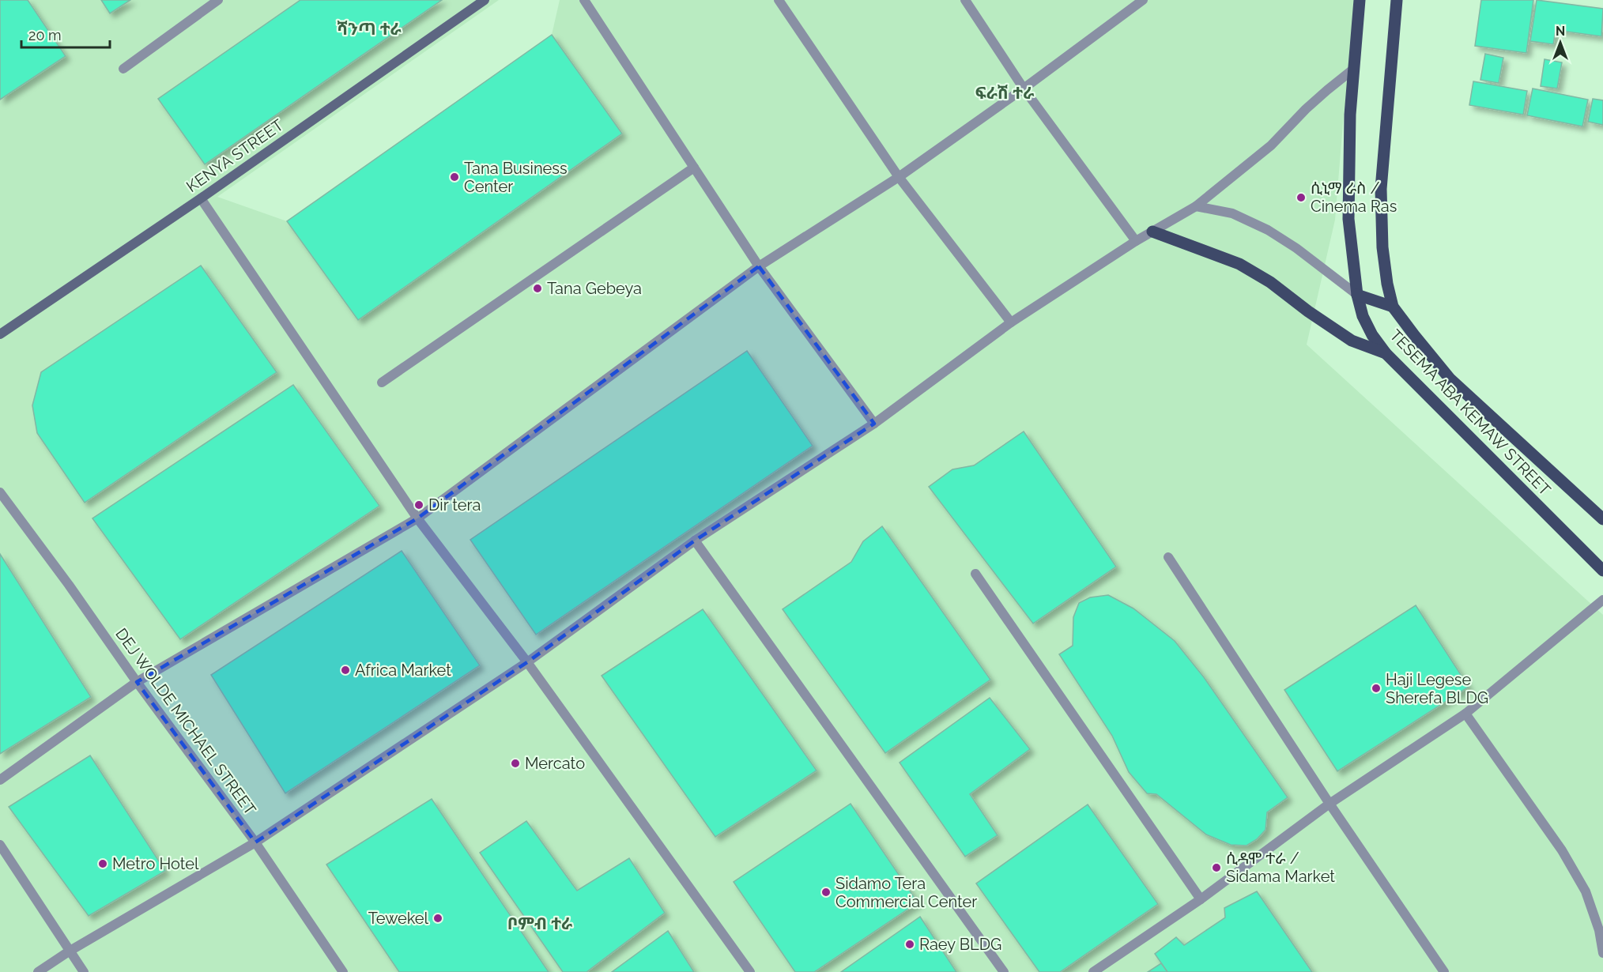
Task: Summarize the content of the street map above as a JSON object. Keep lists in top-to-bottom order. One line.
{"streets":{"main road":["KENYA STREET","TESEMA ABA KEMAW STREET"],"street":["DEJ WOLDE MICHAEL STREET"]},"districts":["ሻንጣ ተራ","ፍራሽ ተራ","ቦምብ ተራ"],"places":["Tana Business Center","ሲኒማ ራስ / Cinema Ras","Tana Gebeya","Dir tera","Africa Market","Haji Legese Sherefa BLDG","Mercato","Metro Hotel","ሲዳሞ ተራ / Sidama Market","Sidamo Tera Commercial Center","Tewekel","Raey BLDG"],"scale_bar":"20 m","north":"top"}
